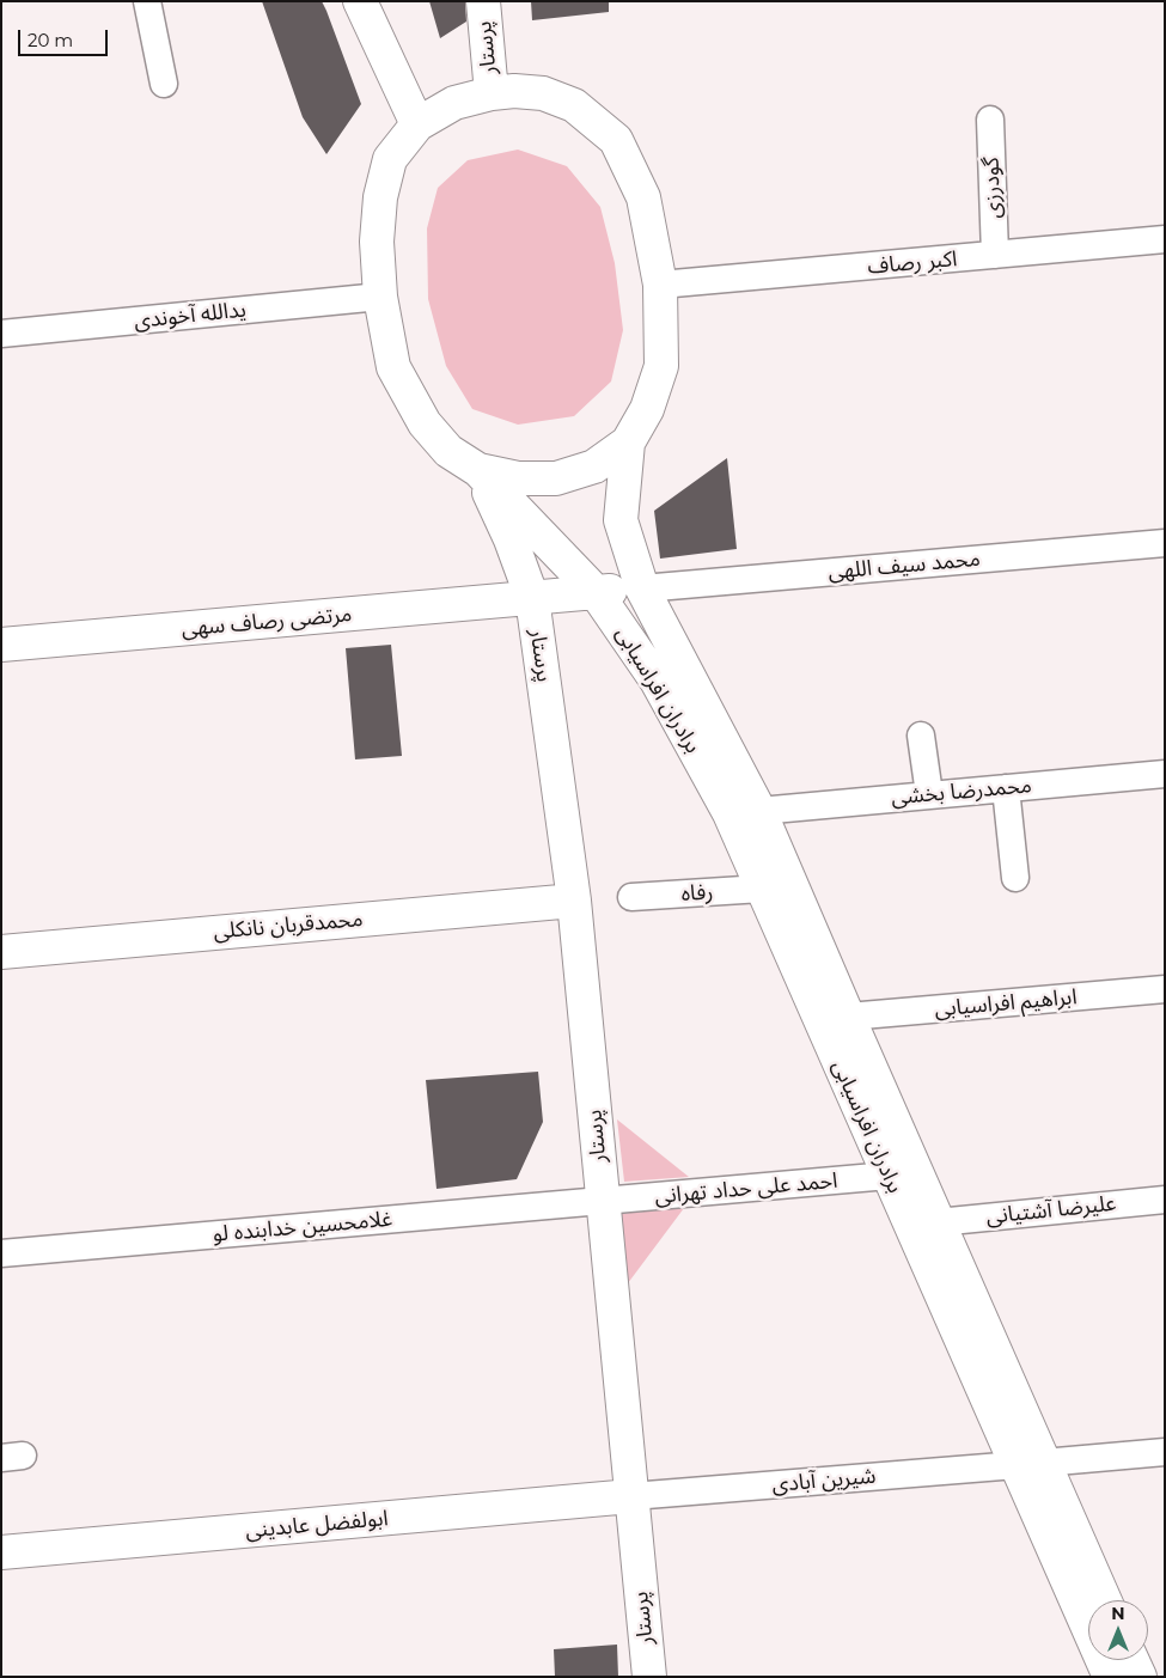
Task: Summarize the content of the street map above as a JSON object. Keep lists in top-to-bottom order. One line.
{"streets":{"street":["پرستار","گودرزی","اکبر رصاف","یدالله آخوندی","محمد سیف اللهی","مرتضی رصاف سهی","برادران افراسیابی","محمدرضا بخشی","رفاه","محمدقربان نانکلی","ابراهیم افراسیابی","احمد علی حداد تهرانی","علیرضا آشتیانی","غلامحسین خدابنده لو","شیرین آبادی","ابولفضل عابدینی"]},"crossings":[["پرستار","مرتضی رصاف سهی"],["پرستار","برادران افراسیابی"],["پرستار","محمدقربان نانکلی"],["پرستار","احمد علی حداد تهرانی"],["پرستار","غلامحسین خدابنده لو"],["پرستار","شیرین آبادی"],["پرستار","ابولفضل عابدینی"],["گودرزی","اکبر رصاف"],["محمد سیف اللهی","مرتضی رصاف سهی"],["محمد سیف اللهی","برادران افراسیابی"],["مرتضی رصاف سهی","برادران افراسیابی"],["برادران افراسیابی","محمدرضا بخشی"],["برادران افراسیابی","رفاه"],["برادران افراسیابی","ابراهیم افراسیابی"],["برادران افراسیابی","احمد علی حداد تهرانی"],["برادران افراسیابی","علیرضا آشتیانی"],["برادران افراسیابی","شیرین آبادی"],["احمد علی حداد تهرانی","غلامحسین خدابنده لو"],["شیرین آبادی","ابولفضل عابدینی"]],"scale_bar":"20 m","north":"top"}
